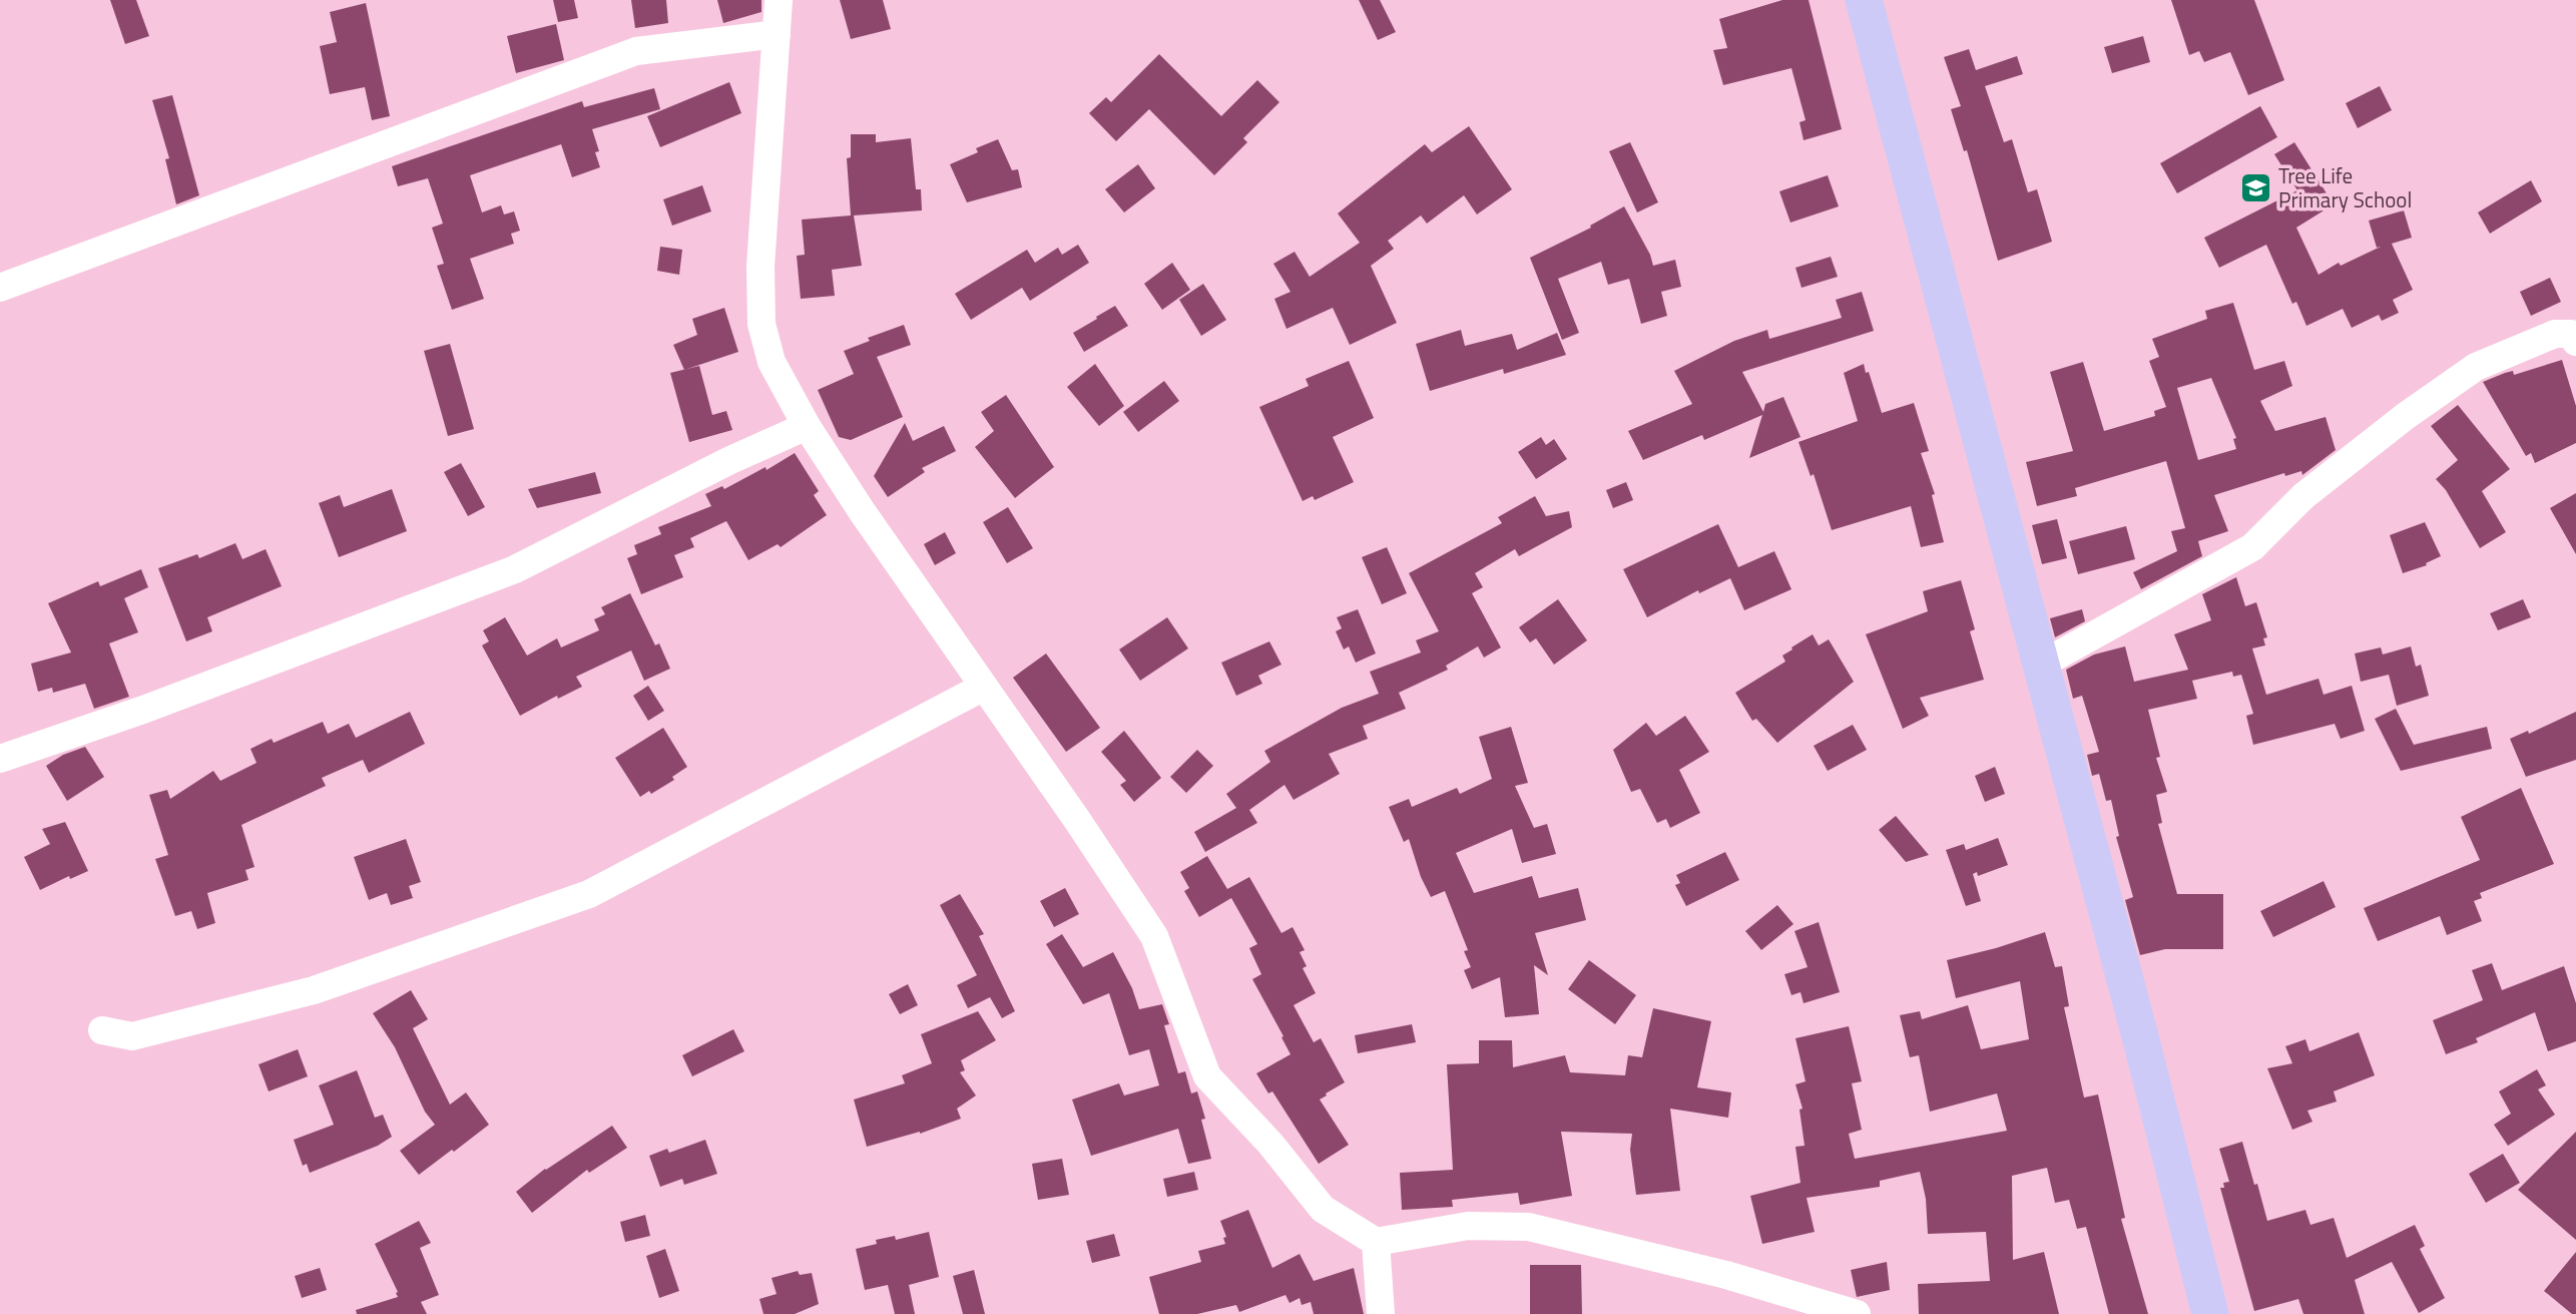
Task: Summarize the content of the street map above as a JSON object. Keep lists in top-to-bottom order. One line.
{"places":{"school or university":["Tree Life Primary School"]}}
